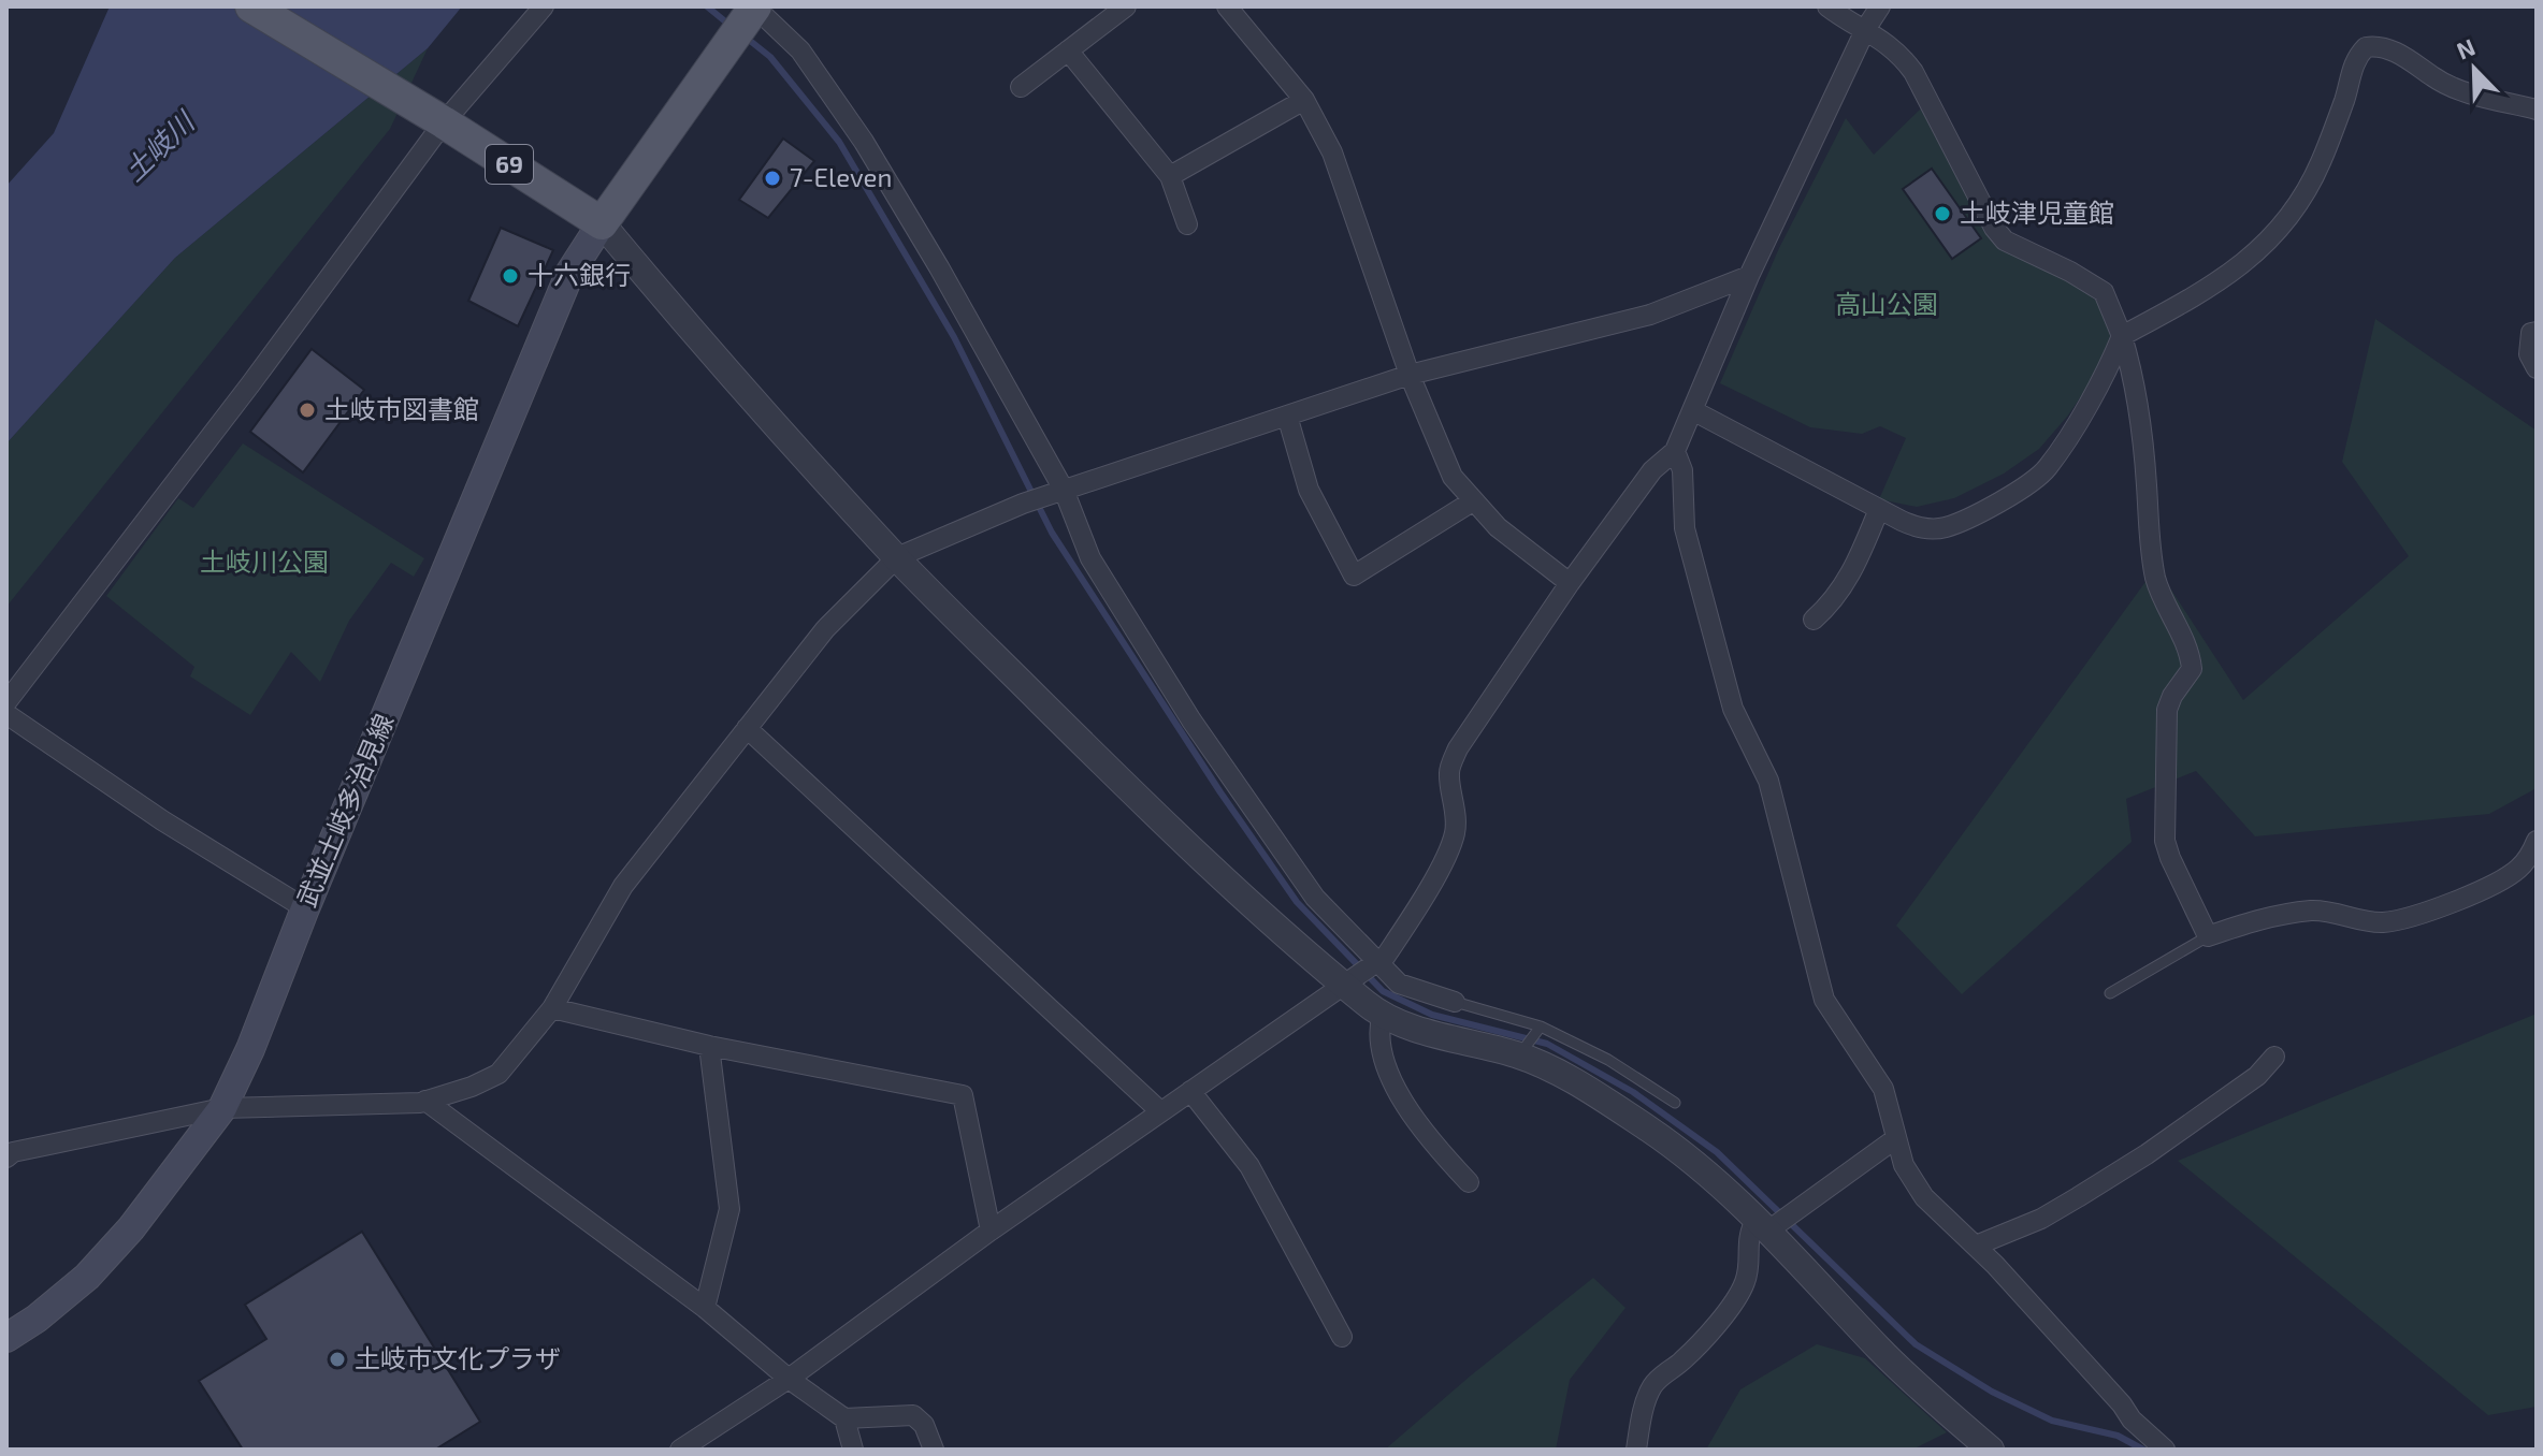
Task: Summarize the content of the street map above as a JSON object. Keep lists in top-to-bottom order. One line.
{"streets":{"main road":["69","武並土岐多治見線"]},"crossings":[["69","武並土岐多治見線"]],"water":["土岐川"],"parks":["高山公園","土岐川公園"],"places":["7-Eleven","土岐津児童館","十六銀行","土岐市図書館","土岐市文化プラザ"],"north":"top left"}
